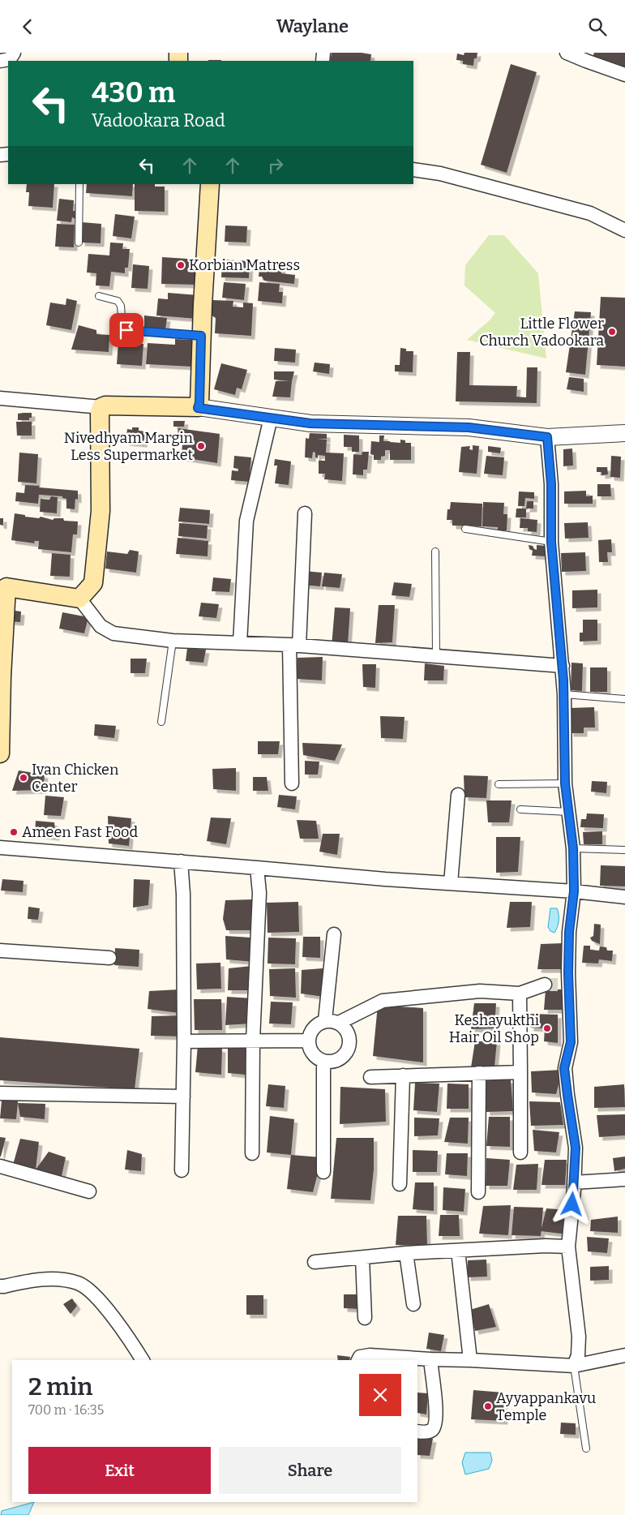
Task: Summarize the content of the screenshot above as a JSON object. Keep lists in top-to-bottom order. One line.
{"places":["Korbian Matress","Little Flower Church Vadookara","Nivedhyam Margin Less Supermarket","Ivan Chicken Center","Ameen Fast Food","Keshayukthi Hair Oil Shop","Ayyappankavu Temple"],"page":{"header":"Waylane","turn":["430 m","Vadookara Road"],"heading":["2 min","700 m · 16:35"],"buttons":["Exit","Share"]}}
